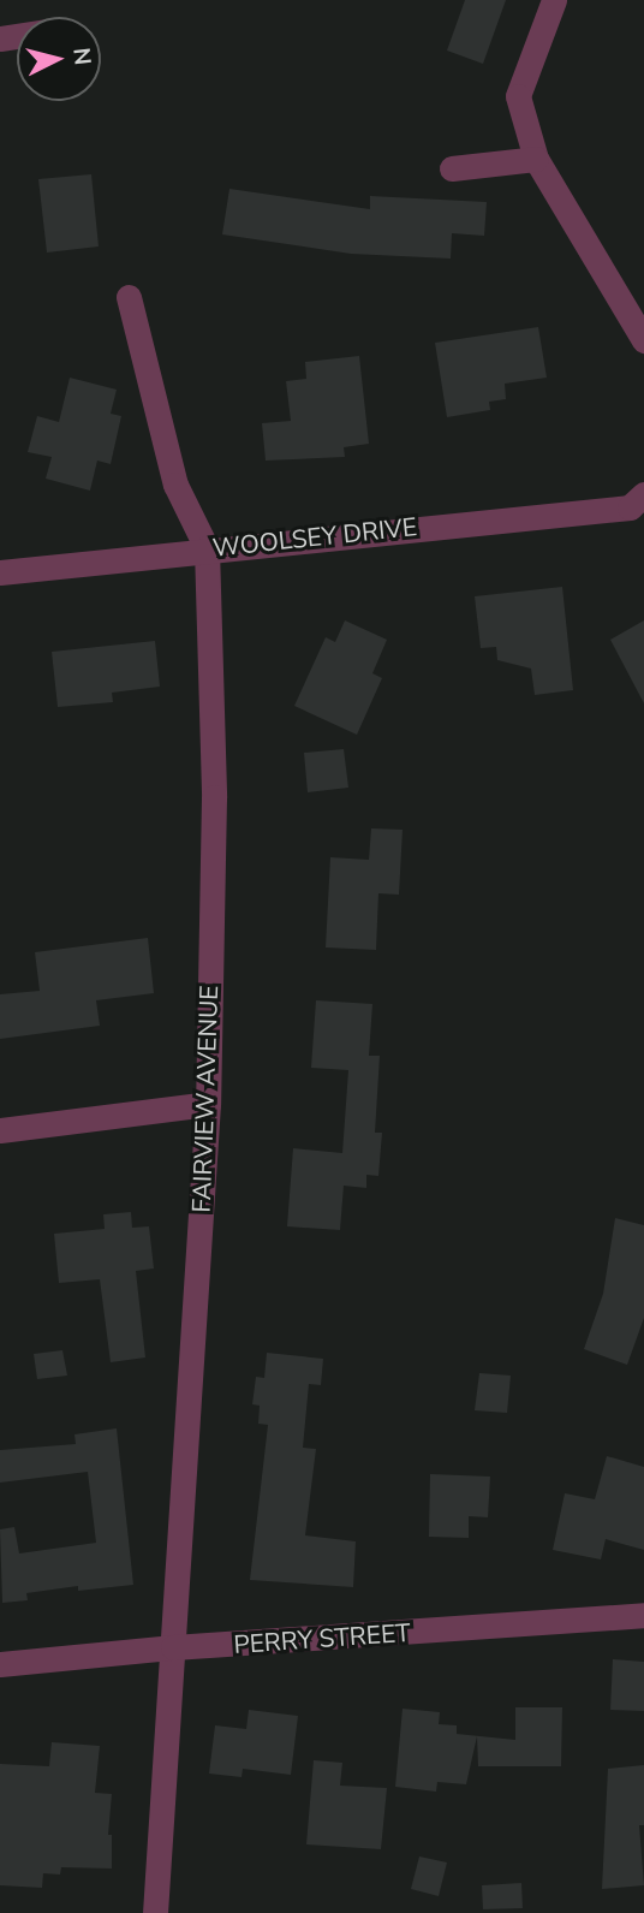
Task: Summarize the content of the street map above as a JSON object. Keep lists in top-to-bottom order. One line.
{"streets":{"street":["WOOLSEY DRIVE","FAIRVIEW AVENUE","PERRY STREET"]},"crossings":[["WOOLSEY DRIVE","FAIRVIEW AVENUE"],["FAIRVIEW AVENUE","PERRY STREET"]],"north":"right"}
